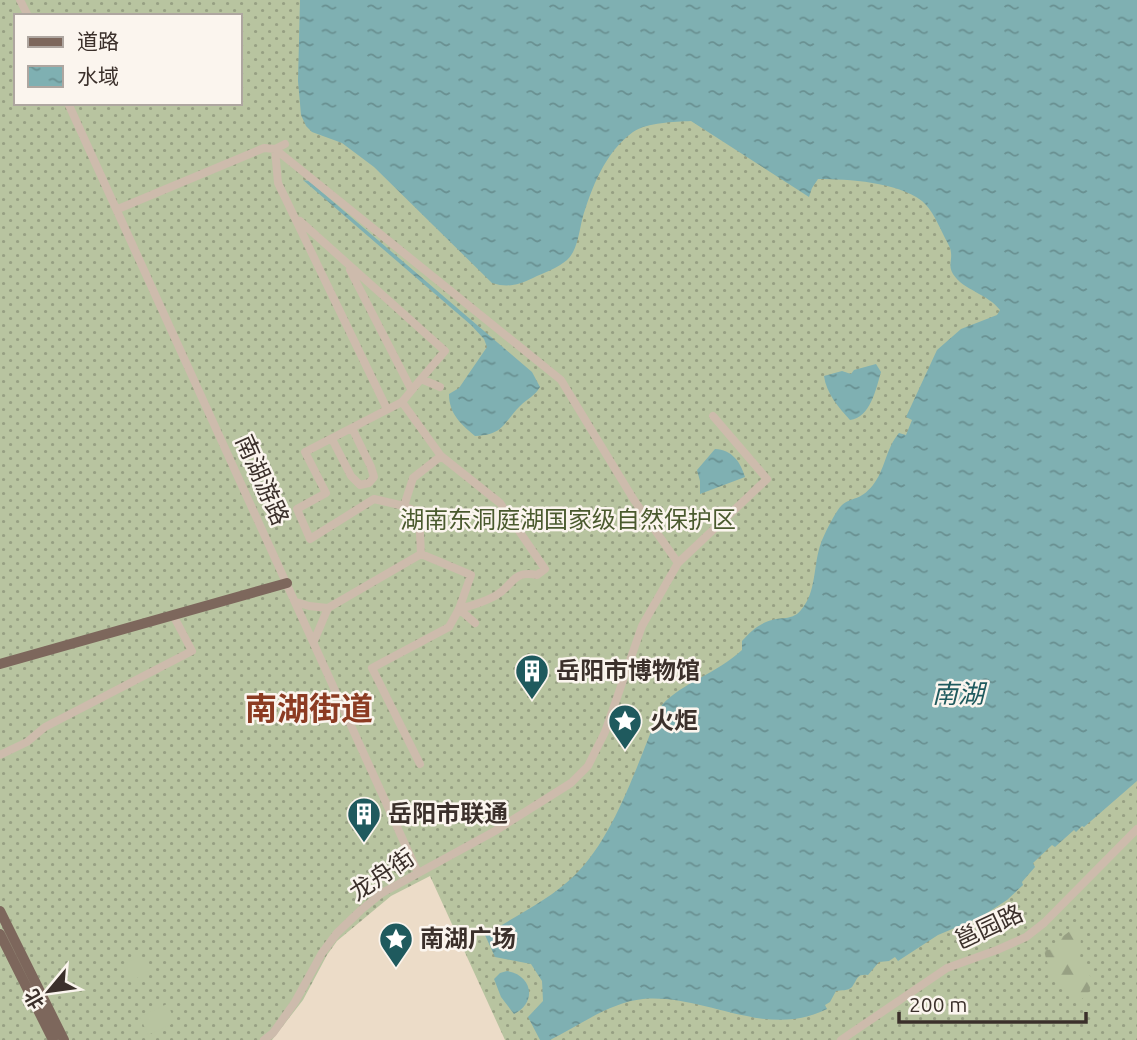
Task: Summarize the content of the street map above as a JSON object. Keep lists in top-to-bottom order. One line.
{"streets":{"street":["南湖游路","龙舟街","邕园路"]},"crossings":[["南湖游路","龙舟街"]],"districts":["南湖街道"],"water":["南湖"],"parks":["湖南东洞庭湖国家级自然保护区"],"places":{"building":["岳阳市博物馆","岳阳市联通"],"place":["火炬","南湖广场"]},"legend":["道路","水域"],"scale_bar":"200 m","north":"bottom left"}
